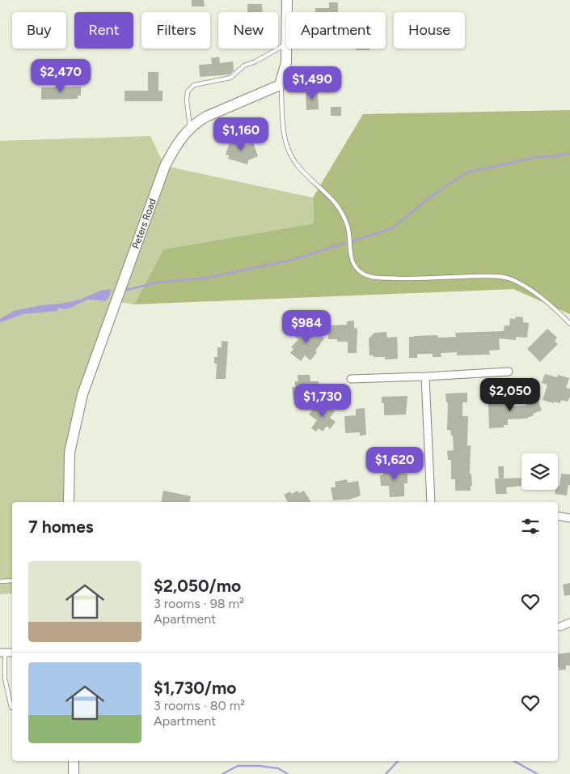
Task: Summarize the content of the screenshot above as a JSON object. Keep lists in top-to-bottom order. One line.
{"streets":{"street":["Peters Road"]},"page":{"chip":["Buy","Rent","Filters","New","Apartment","House"],"price":["$2,470","$1,490","$1,160","$984","$2,050","$1,730","$1,620"],"heading":"7 homes","list":[{"name":"$2,050/mo","note":"3 rooms · 98 m² · Apartment"},{"name":"$1,730/mo","note":"3 rooms · 80 m² · Apartment"}]}}
